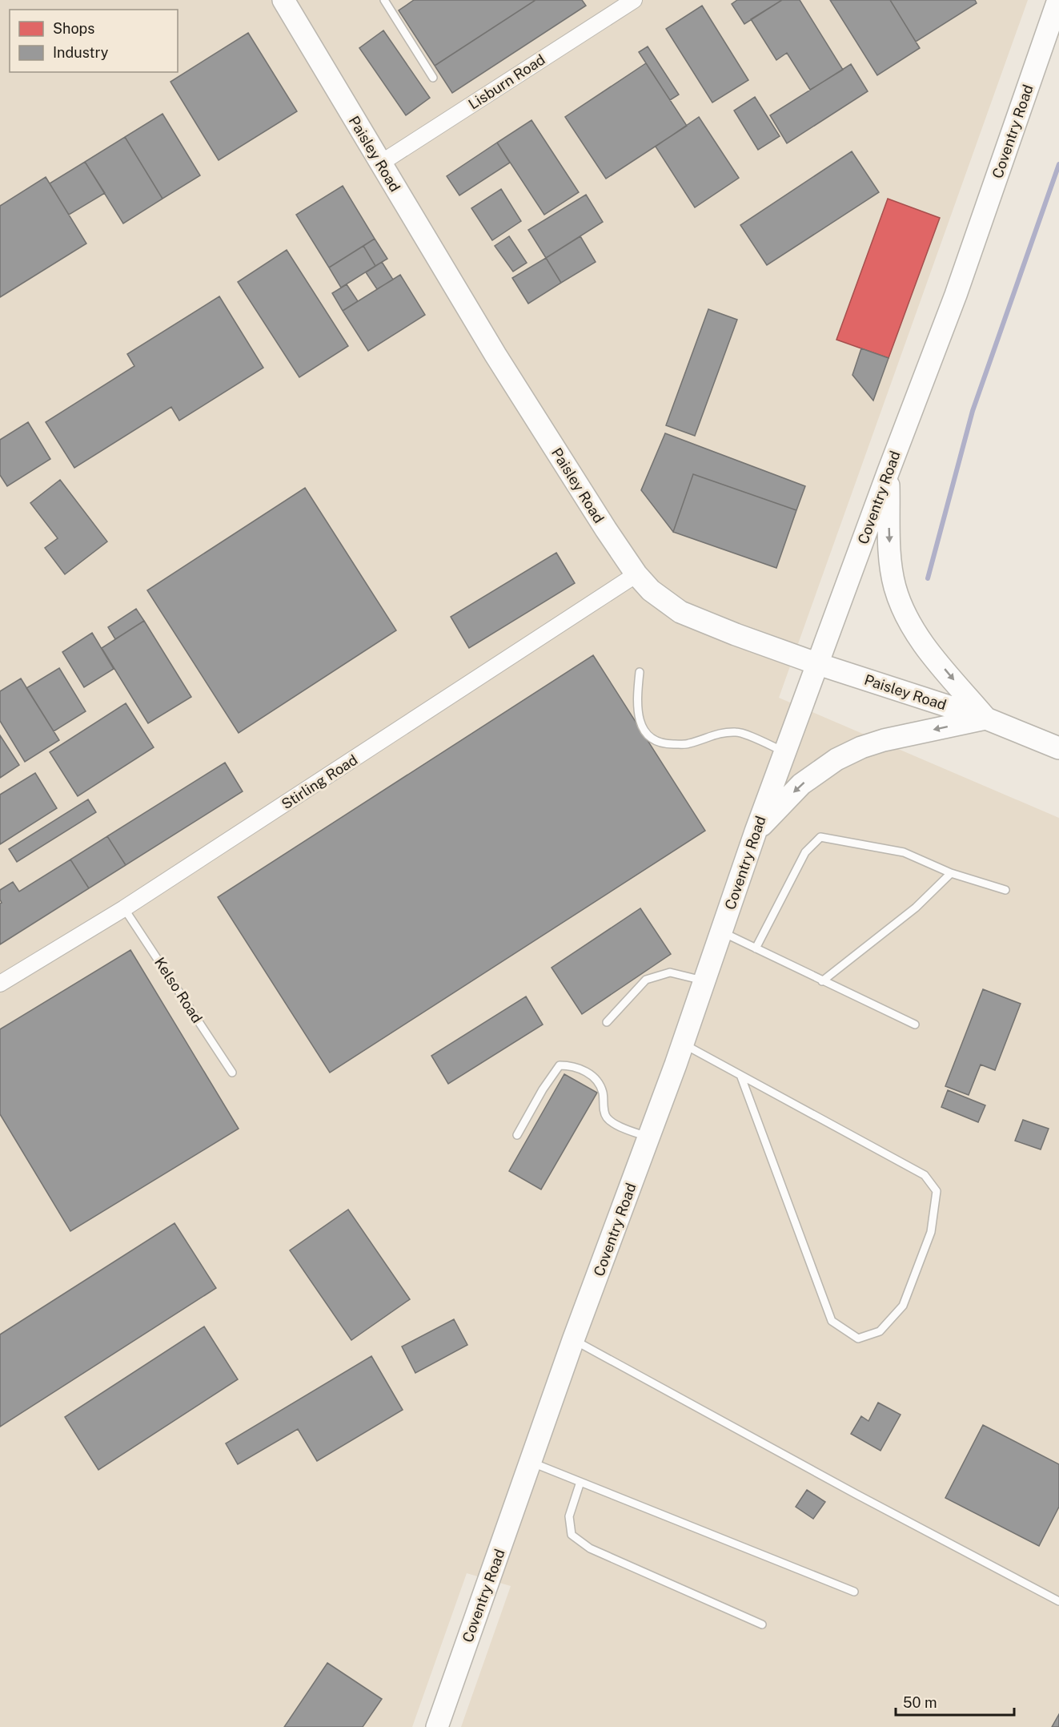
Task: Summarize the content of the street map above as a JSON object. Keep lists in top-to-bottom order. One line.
{"streets":{"street":["Lisburn Road","Coventry Road","Paisley Road","Stirling Road"],"lane":["Kelso Road"]},"crossings":[["Lisburn Road","Paisley Road"],["Coventry Road","Paisley Road"],["Paisley Road","Stirling Road"],["Stirling Road","Kelso Road"]],"legend":["Shops","Industry"],"scale_bar":"50 m"}
